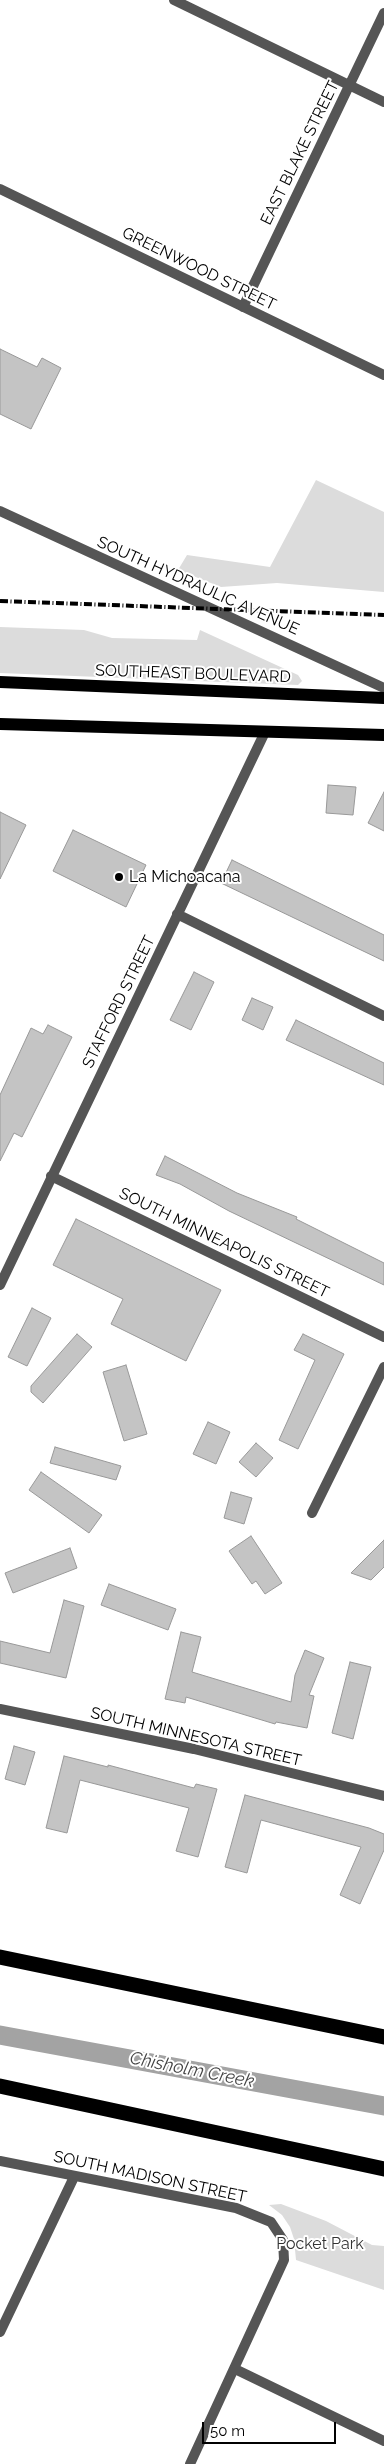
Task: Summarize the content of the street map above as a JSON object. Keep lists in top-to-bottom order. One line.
{"streets":{"main road":["SOUTHEAST BOULEVARD"],"street":["EAST BLAKE STREET","GREENWOOD STREET","SOUTH HYDRAULIC AVENUE","STAFFORD STREET","SOUTH MINNEAPOLIS STREET","SOUTH MINNESOTA STREET","SOUTH MADISON STREET"]},"crossings":[["EAST BLAKE STREET","GREENWOOD STREET"],["STAFFORD STREET","SOUTH MINNEAPOLIS STREET"]],"water":["Chisholm Creek"],"parks":["Pocket Park"],"places":["La Michoacana"],"scale_bar":"50 m"}
